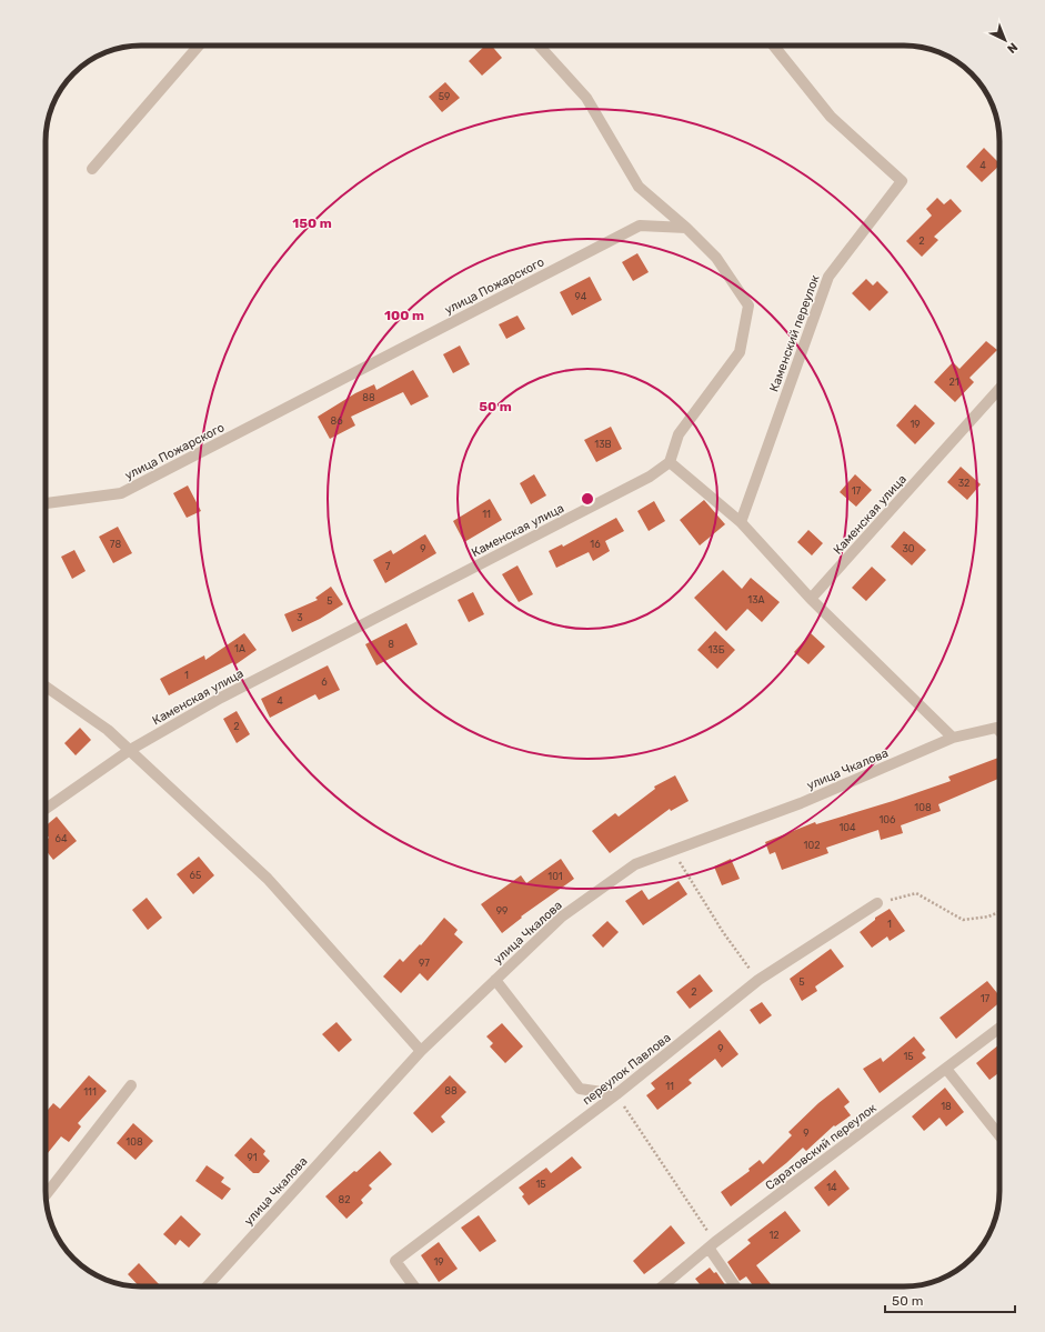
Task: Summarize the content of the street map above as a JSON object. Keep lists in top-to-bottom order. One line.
{"streets":{"street":["улица Пожарского","Каменский переулок","Каменская улица","улица Чкалова","переулок Павлова","Саратовский переулок"]},"house_numbers":["59","4","2","94","21","88","86","19","13В","32","17","11","78","16","9","30","7","13А","5","3","8","1А","13Б","1","6","4","2","108","106","104","64","102","65","101","99","1","97","5","2","17","9","15","11","88","111","18","9","108","91","15","14","82","12","19"],"scale_bar":"50 m","north":"bottom right","rings":["150 m","100 m","50 m"]}
